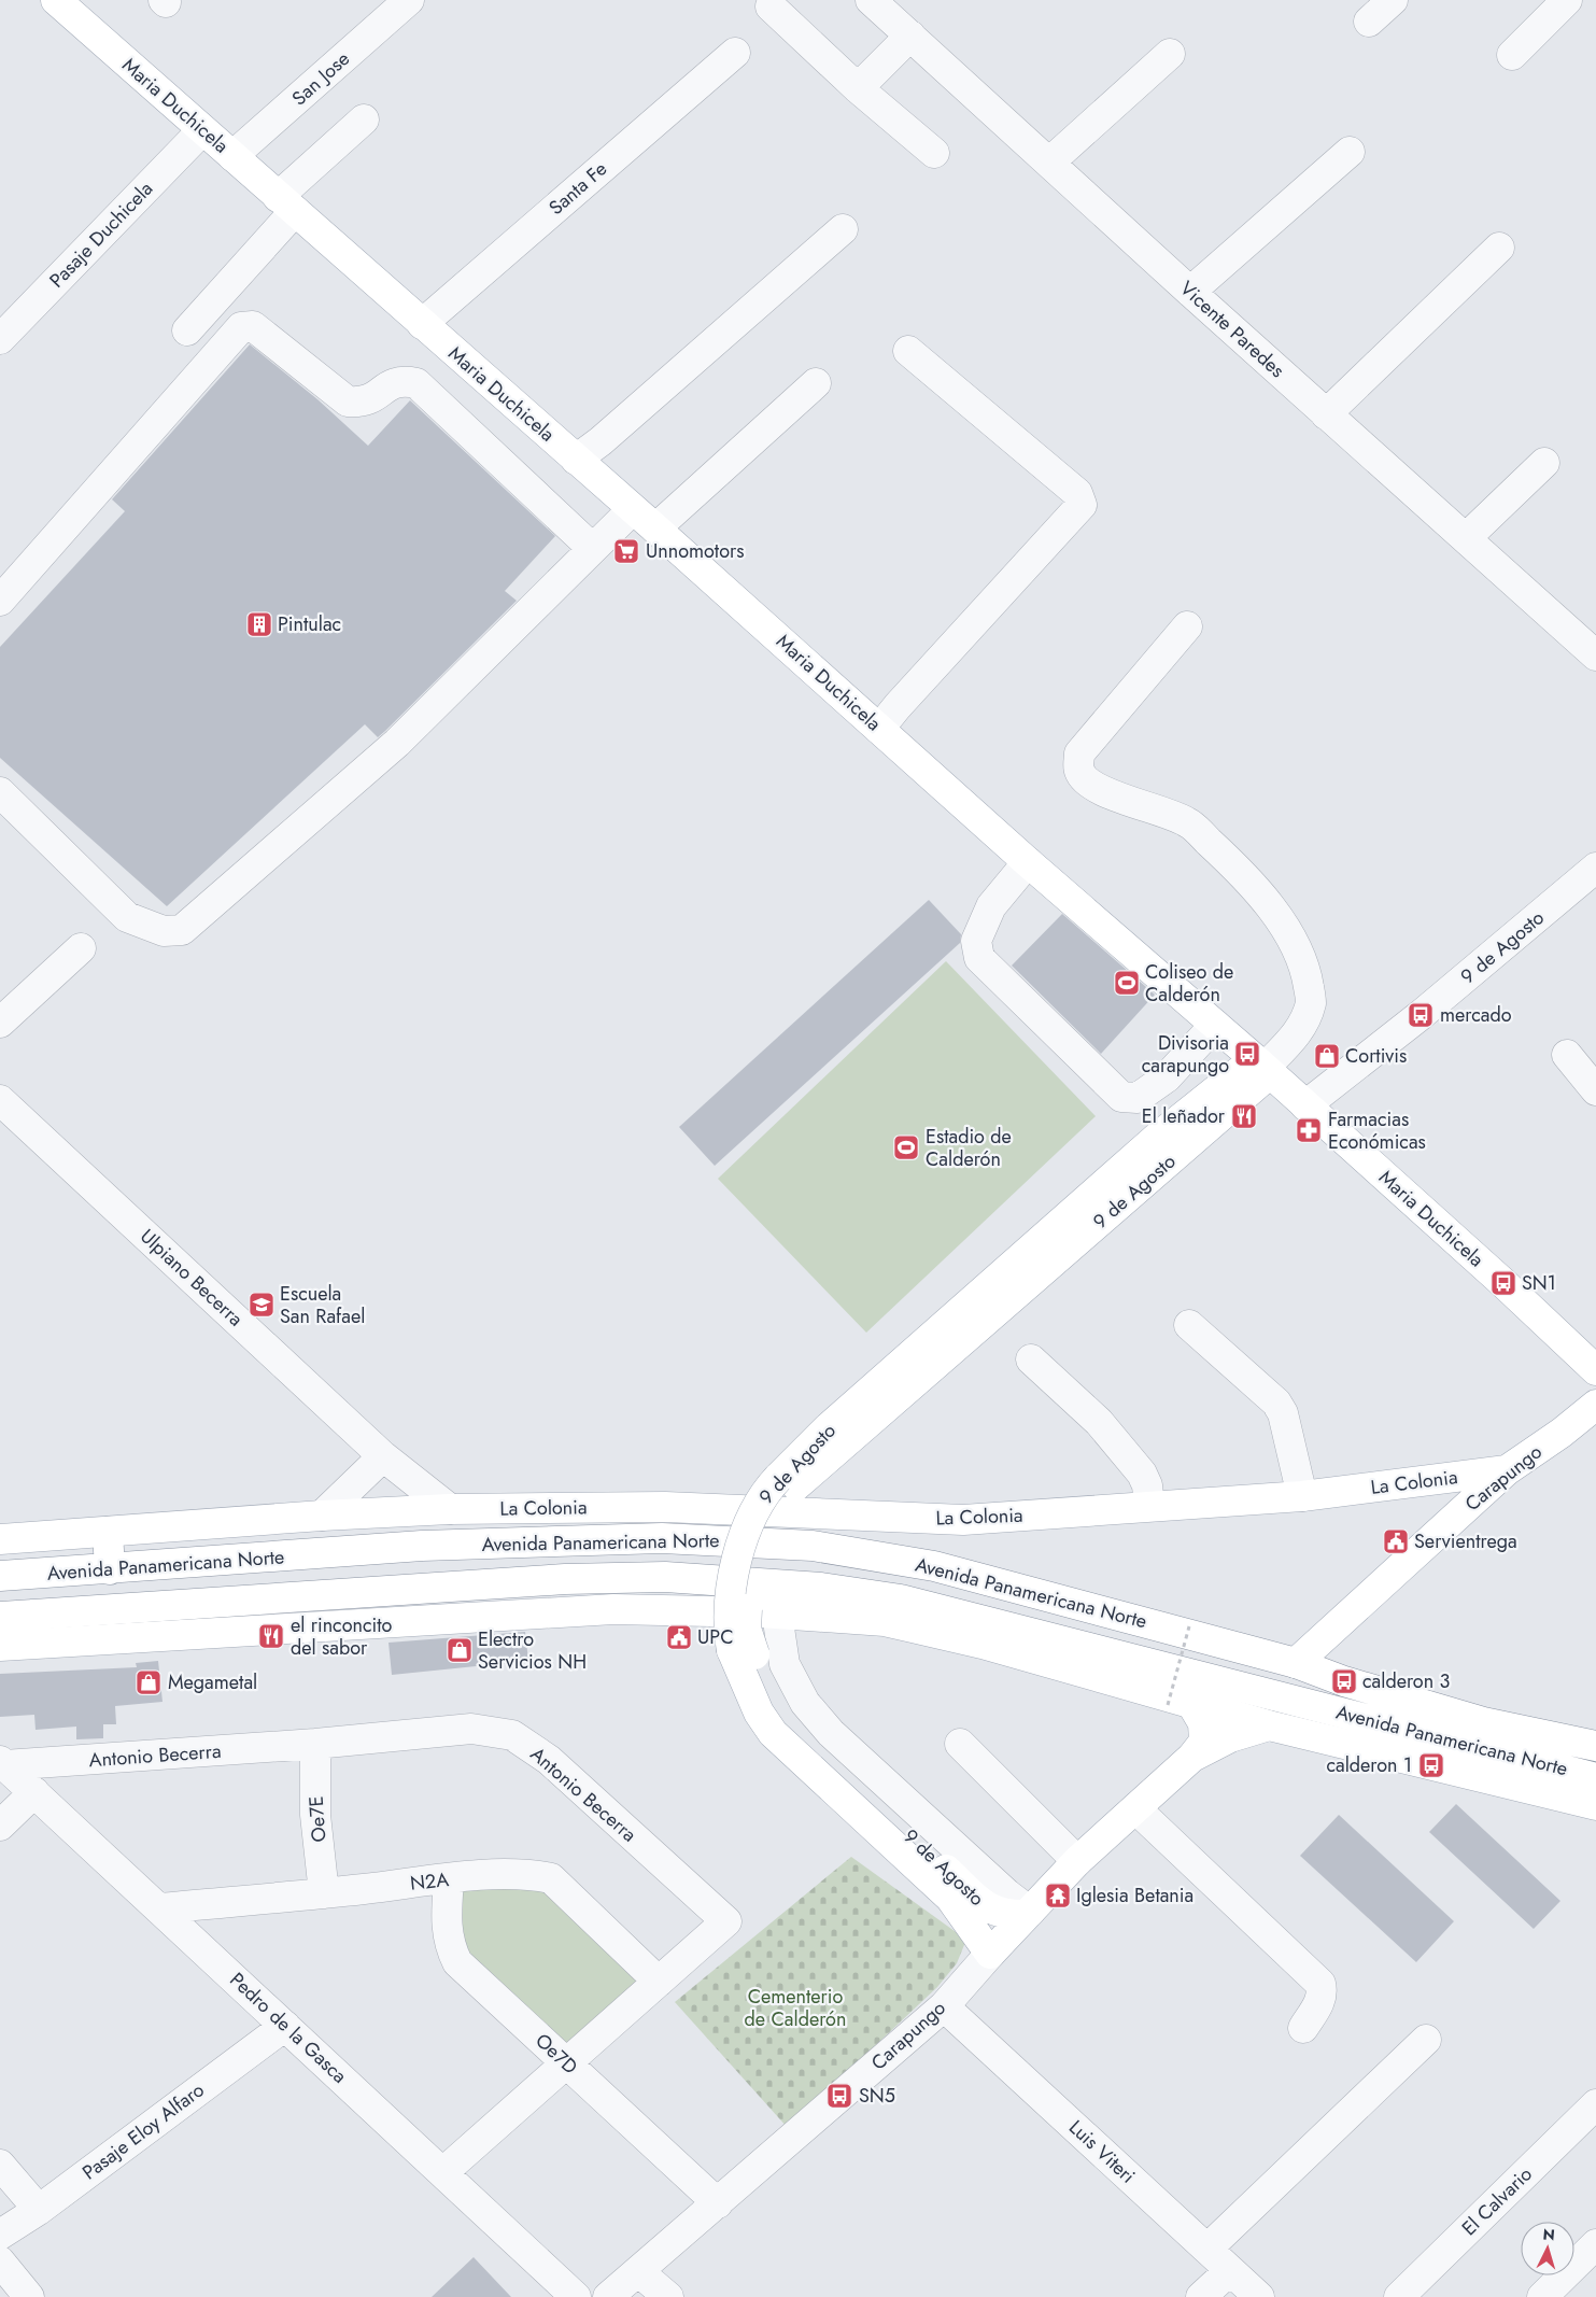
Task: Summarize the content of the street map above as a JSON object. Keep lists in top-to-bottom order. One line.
{"streets":{"main road":["Maria Duchicela","9 de Agosto","Carapungo","La Colonia","Avenida Panamericana Norte"],"street":["San Jose","Santa Fe","Pasaje Duchicela","Vicente Paredes","Ulpiano Becerra","Antonio Becerra","Oe7E","N2A","Pedro de la Gasca","Oe7D","Pasaje Eloy Alfaro","Luis Viteri","El Calvario"]},"crossings":[["San Jose","Maria Duchicela"],["Maria Duchicela","Santa Fe"],["Maria Duchicela","Pasaje Duchicela"],["Maria Duchicela","9 de Agosto"],["9 de Agosto","Carapungo"],["Ulpiano Becerra","La Colonia"],["Ulpiano Becerra","Avenida Panamericana Norte"],["Carapungo","La Colonia"],["Carapungo","Avenida Panamericana Norte"],["Carapungo","Oe7D"],["Carapungo","Luis Viteri"],["La Colonia","Avenida Panamericana Norte"],["Antonio Becerra","Oe7E"],["Antonio Becerra","N2A"],["Antonio Becerra","Pedro de la Gasca"],["Antonio Becerra","Oe7D"],["Oe7E","N2A"],["N2A","Pedro de la Gasca"],["N2A","Oe7D"],["Pedro de la Gasca","Pasaje Eloy Alfaro"]],"parks":["Cementerio de Calderón"],"places":{"supermarket":["Unnomotors"],"building":["Pintulac"],"sports":["Coliseo de Calderón","Estadio de Calderón"],"bus stop":["mercado","Divisoria carapungo","SN1","calderon 3","calderon 1","SN5"],"shop":["Cortivis","Electro Servicios NH","Megametal"],"restaurant":["El leñador","el rinconcito del sabor"],"pharmacy":["Farmacias Económicas"],"school or university":["Escuela San Rafael"],"public building":["Servientrega","UPC"],"temple":["Iglesia Betania"]},"north":"top"}
